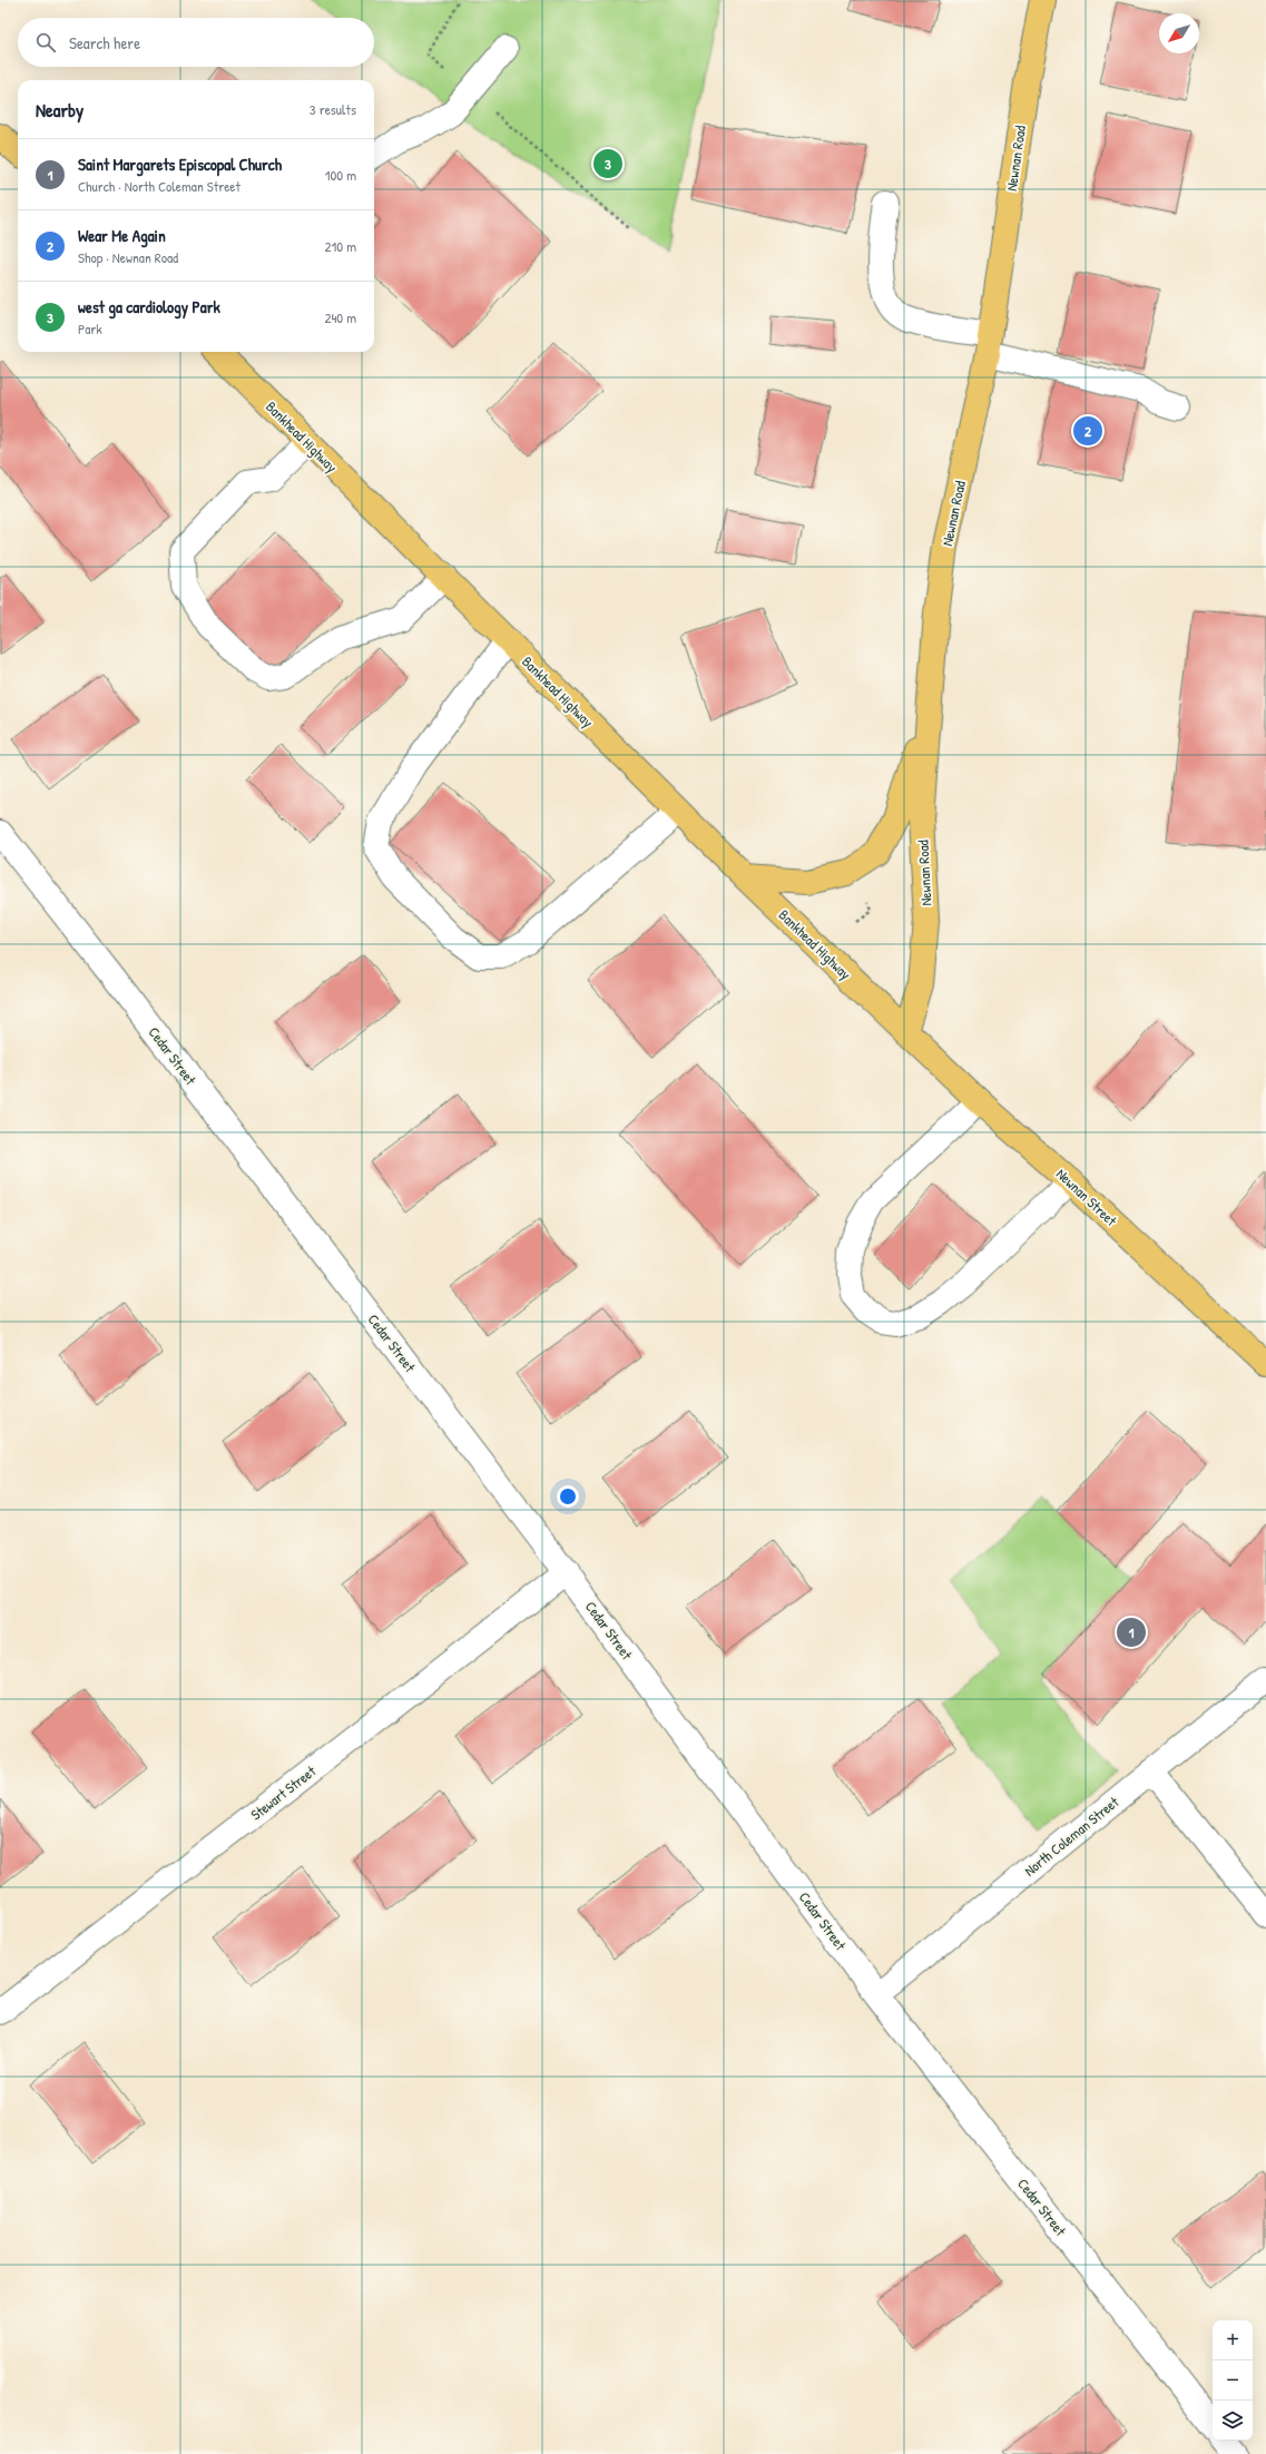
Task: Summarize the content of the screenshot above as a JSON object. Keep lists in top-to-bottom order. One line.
{"streets":{"main road":["Newnan Road","Bankhead Highway","Newnan Street"],"street":["Cedar Street","Stewart Street","North Coleman Street"]},"crossings":[["Newnan Road","Bankhead Highway"],["Newnan Road","Newnan Street"],["Bankhead Highway","Newnan Street"],["Cedar Street","Stewart Street"],["Cedar Street","North Coleman Street"]],"north":"bottom left","page":{"search":"Search here","heading":["Nearby","3 results"],"list":[{"mark":"1","name":"Saint Margarets Episcopal Church","note":"Church · North Coleman Street","value":"100 m"},{"mark":"2","name":"Wear Me Again","note":"Shop · Newnan Road","value":"210 m"},{"mark":"3","name":"west ga cardiology Park","note":"Park","value":"240 m"}],"pins":["3","2","1"],"map_buttons":["+","−"]}}
